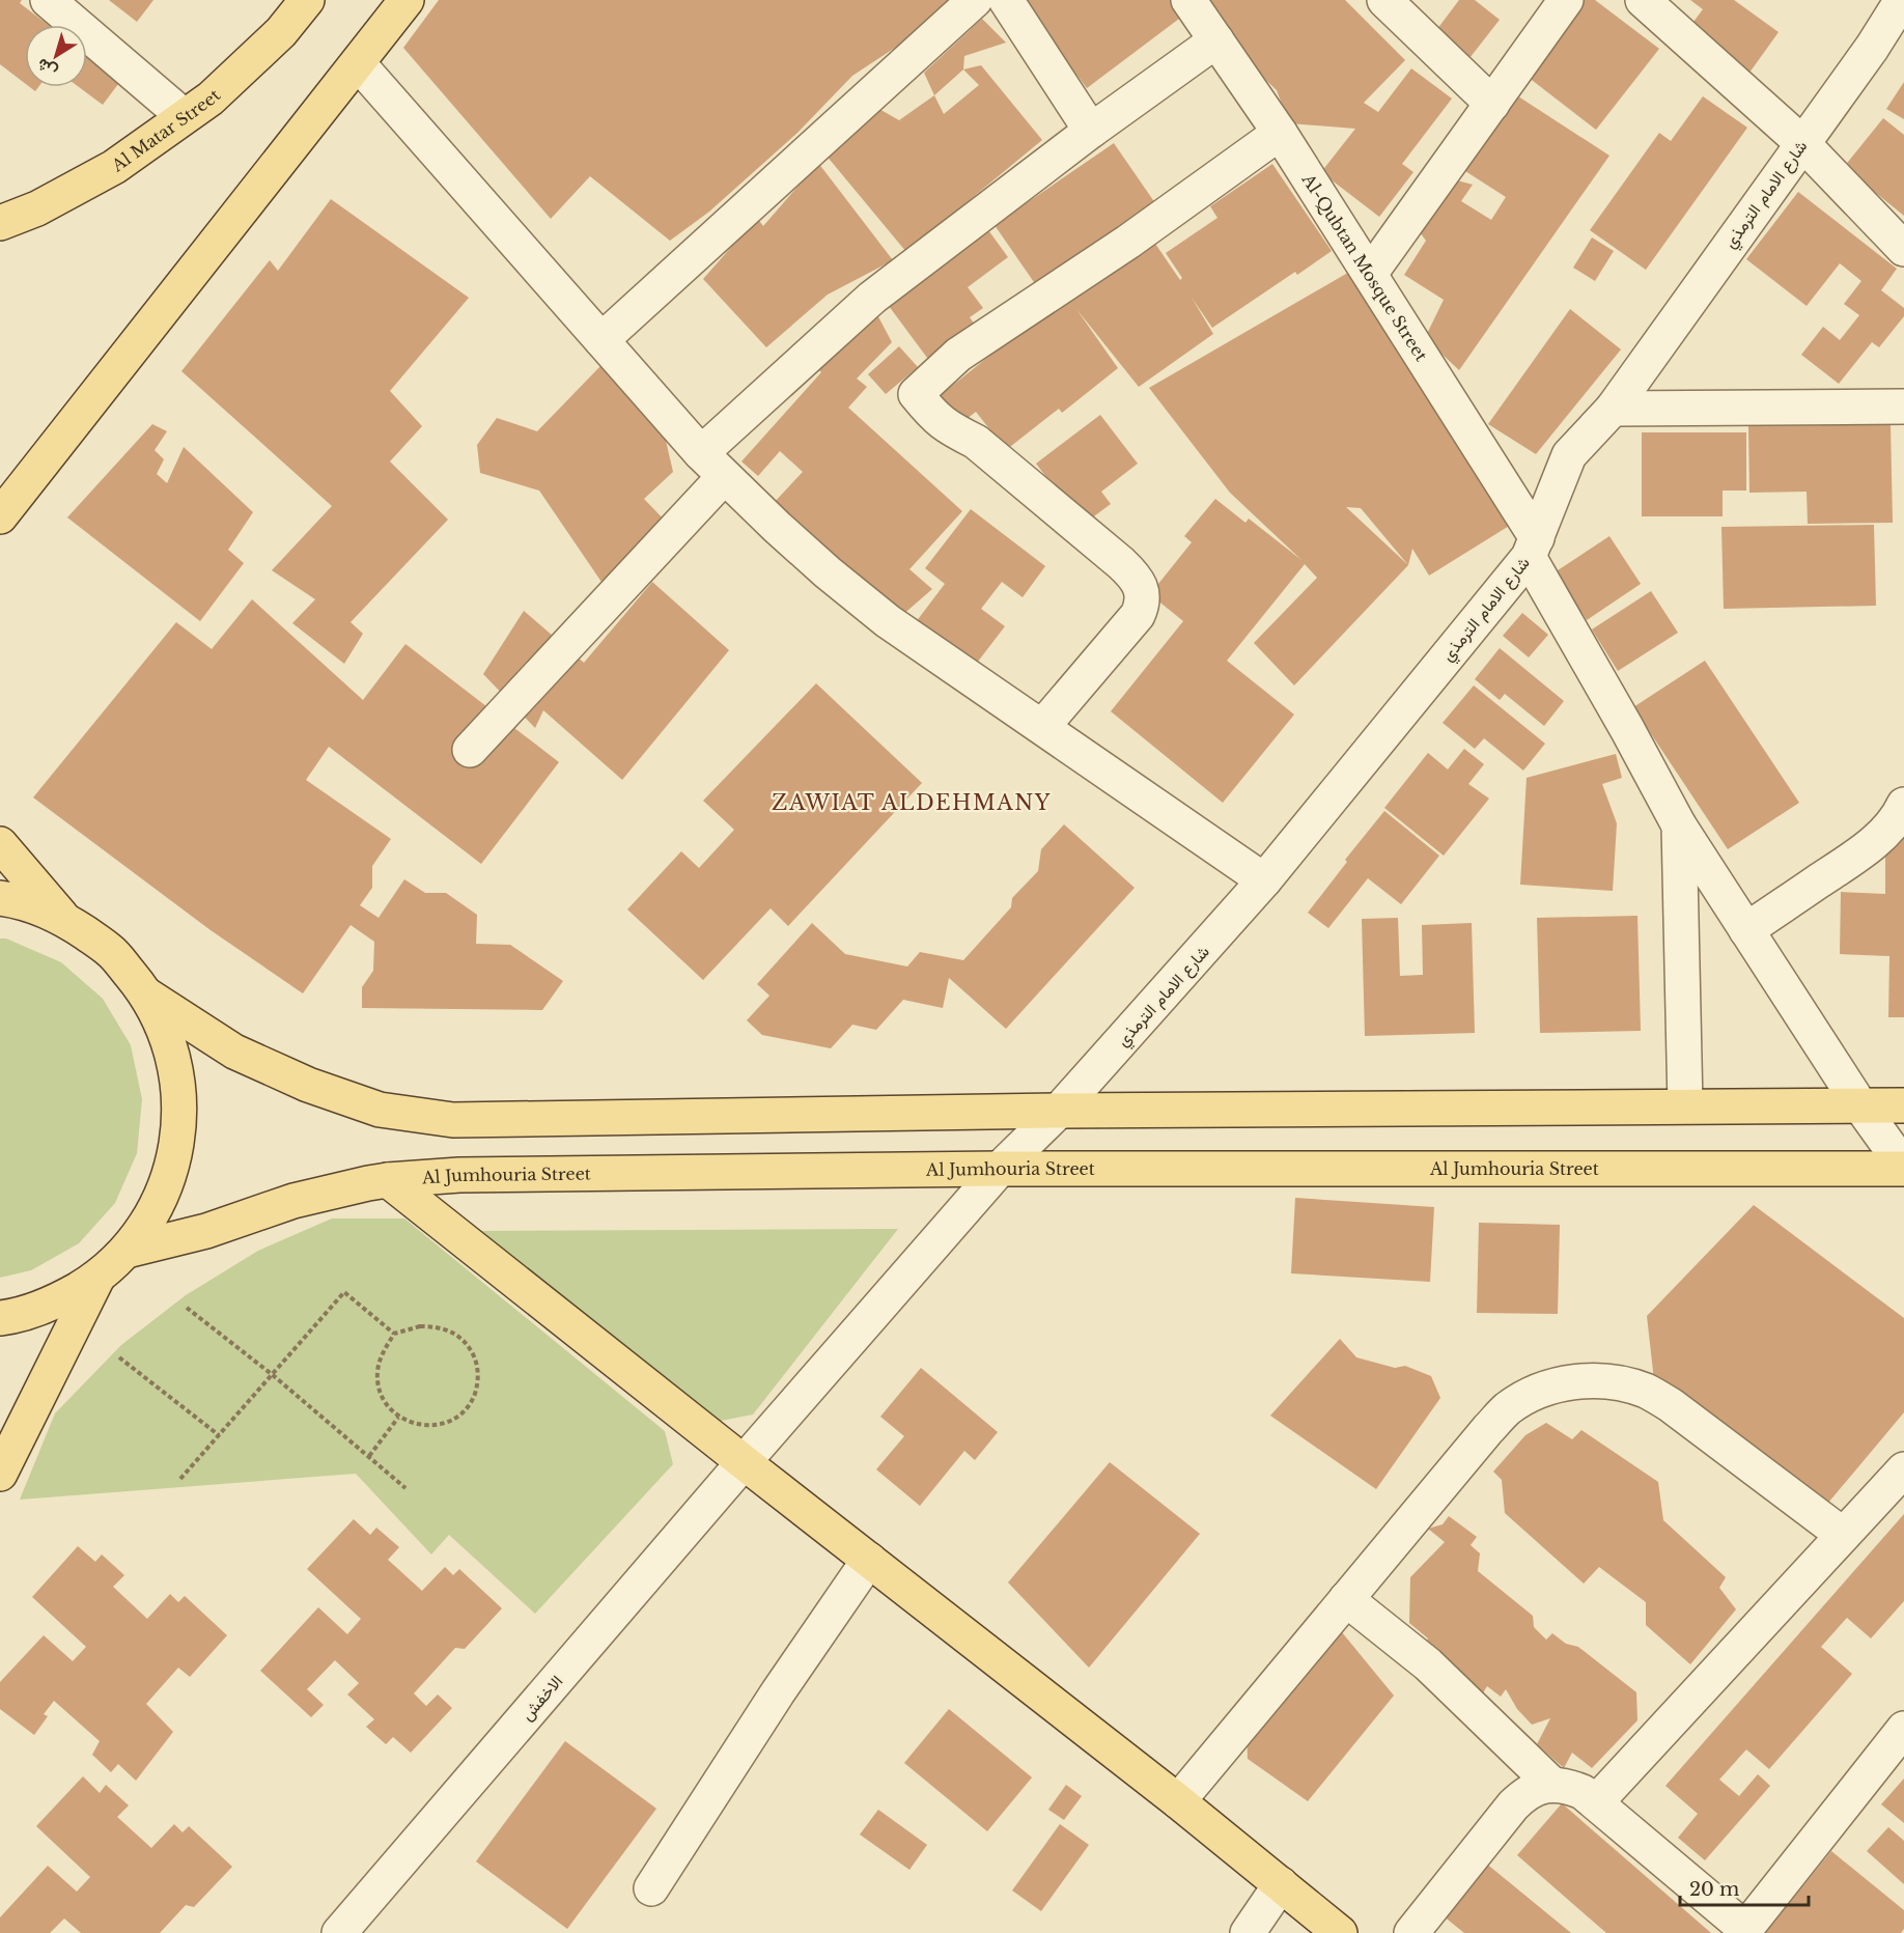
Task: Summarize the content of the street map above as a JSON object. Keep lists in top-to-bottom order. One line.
{"streets":{"main road":["Al Matar Street","Al Jumhouria Street"],"street":["شارع الامام الترمذي","Al-Qubtan Mosque Street","الاخفش"]},"crossings":[["شارع الامام الترمذي","Al-Qubtan Mosque Street"],["شارع الامام الترمذي","Al Jumhouria Street"],["شارع الامام الترمذي","الاخفش"],["Al-Qubtan Mosque Street","Al Jumhouria Street"],["Al Jumhouria Street","الاخفش"]],"districts":["ZAWIAT ALDEHMANY"],"scale_bar":"20 m","north":"bottom left"}
